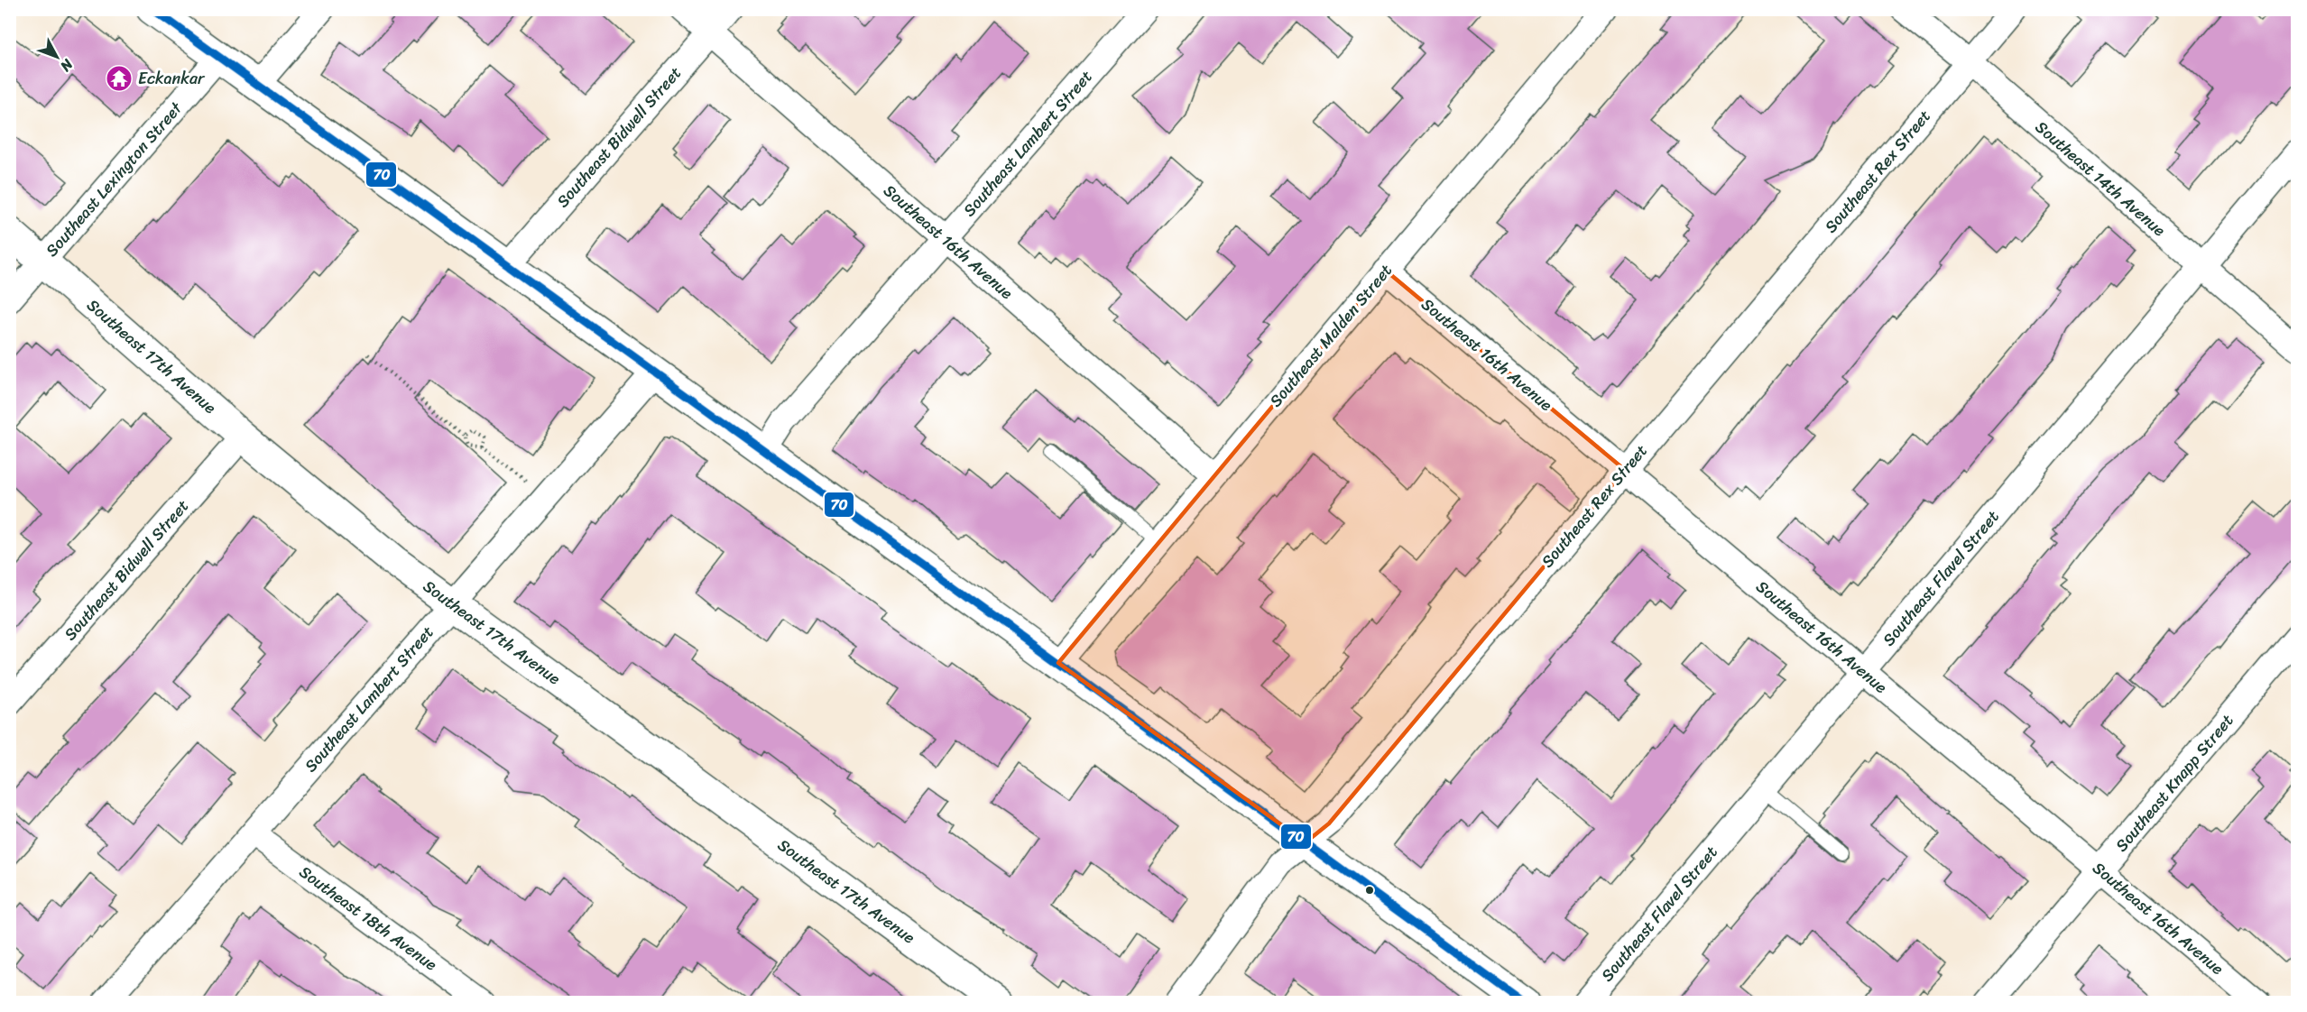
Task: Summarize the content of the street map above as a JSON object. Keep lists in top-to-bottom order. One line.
{"streets":{"main road":["Southeast 17th Avenue"],"street":["Southeast Bidwell Street","Southeast Lambert Street","Southeast Rex Street","Southeast 14th Avenue","Southeast Lexington Street","Southeast 16th Avenue","Southeast Malden Street","Southeast Flavel Street","Southeast Knapp Street","Southeast 18th Avenue"]},"crossings":[["Southeast Bidwell Street","Southeast 16th Avenue"],["Southeast Bidwell Street","Southeast 17th Avenue"],["Southeast Lambert Street","Southeast 16th Avenue"],["Southeast Lambert Street","Southeast 17th Avenue"],["Southeast Lambert Street","Southeast 18th Avenue"],["Southeast Rex Street","Southeast 14th Avenue"],["Southeast Rex Street","Southeast 16th Avenue"],["Southeast 14th Avenue","Southeast Flavel Street"],["Southeast Lexington Street","Southeast 17th Avenue"],["Southeast 16th Avenue","Southeast Malden Street"],["Southeast 16th Avenue","Southeast Flavel Street"],["Southeast 16th Avenue","Southeast Knapp Street"]],"places":{"temple":["Eckankar"]},"lines":["transit line 70"],"north":"bottom right"}
